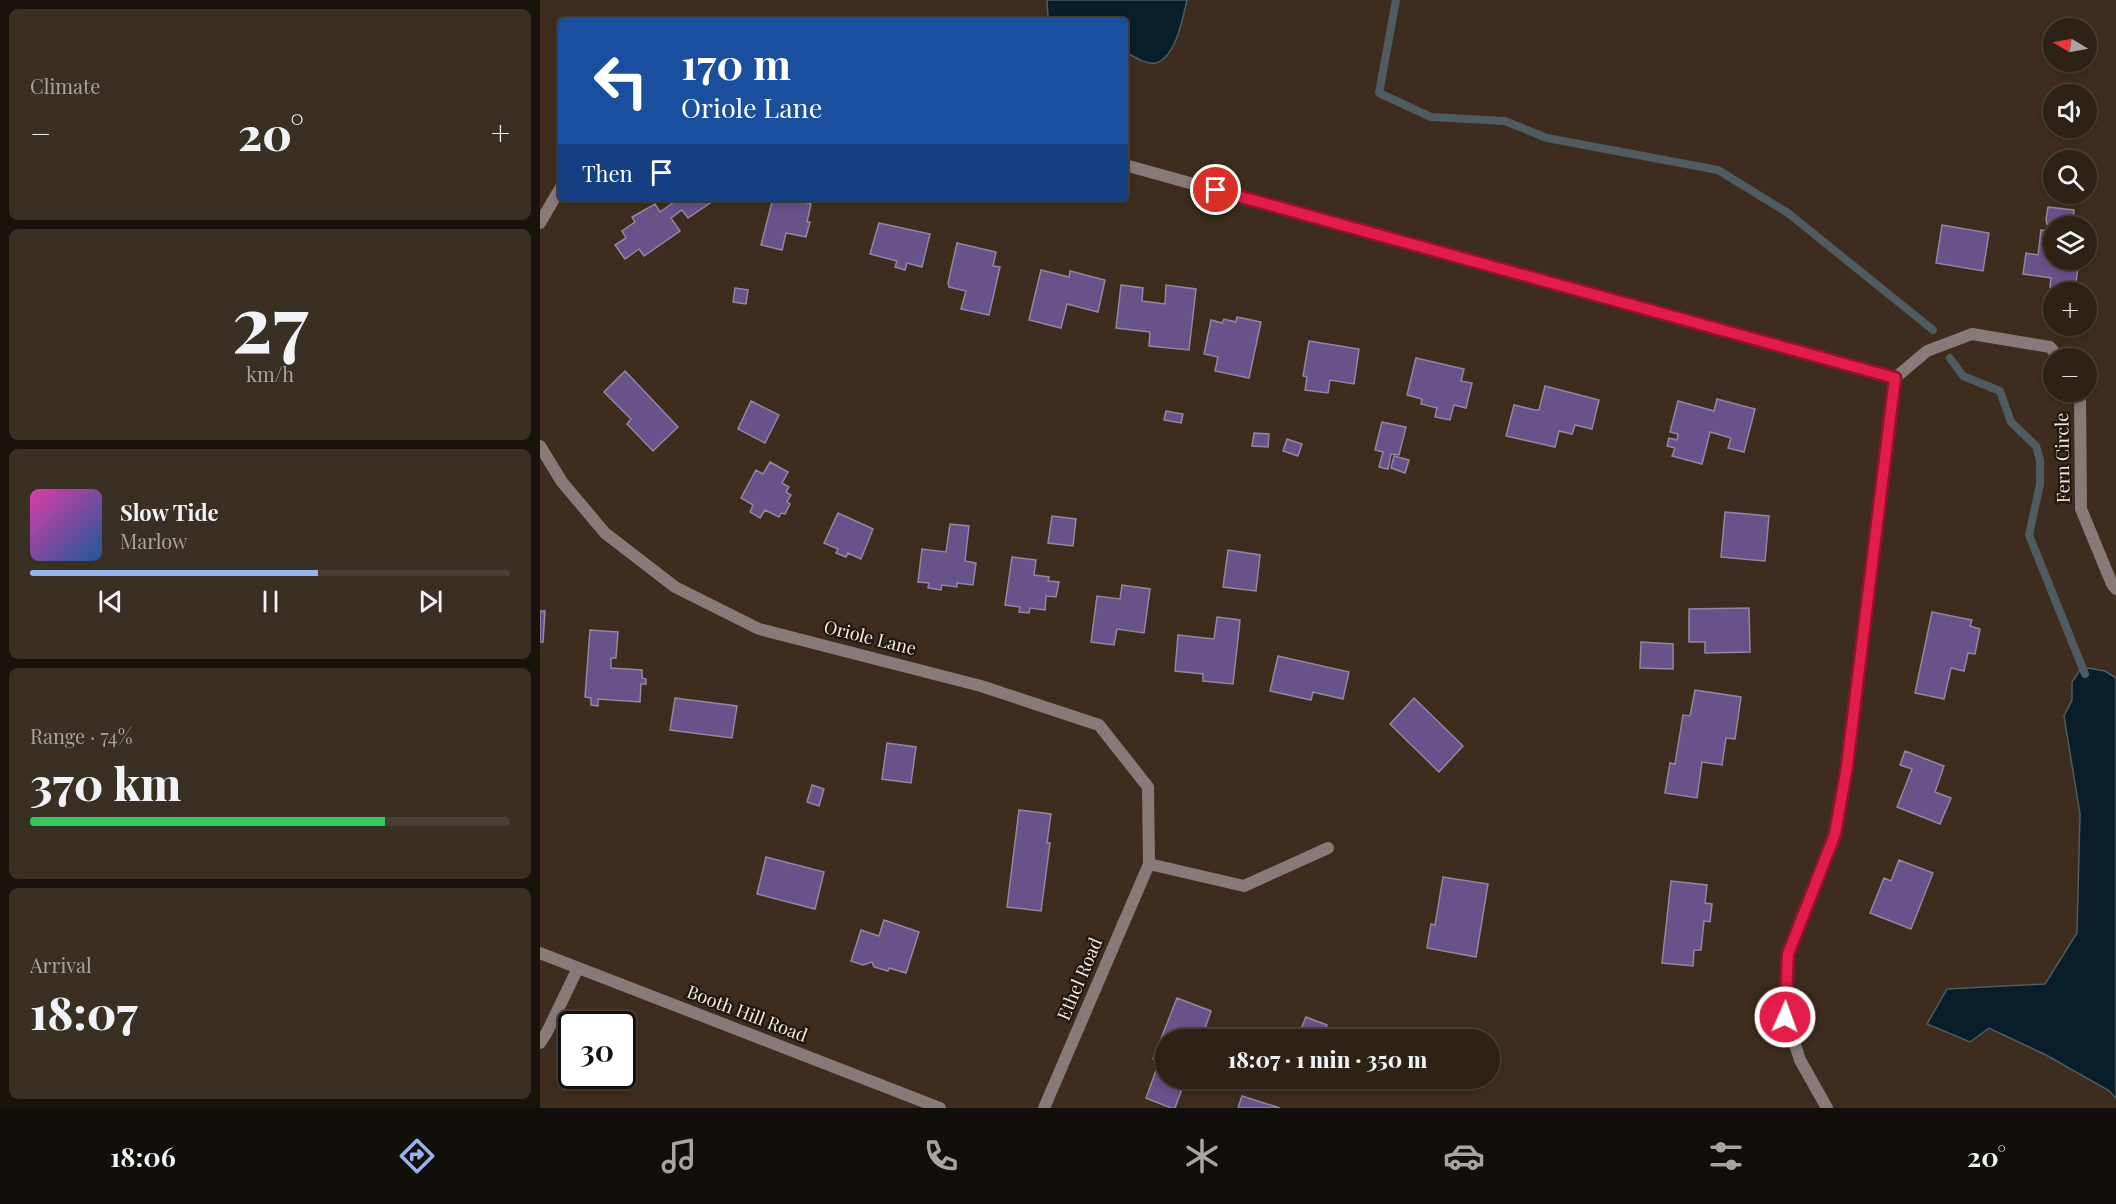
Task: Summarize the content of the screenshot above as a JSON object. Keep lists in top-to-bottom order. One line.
{"streets":{"street":["Fern Circle","Oriole Lane","Ethel Road","Booth Hill Road"]},"crossings":[["Oriole Lane","Ethel Road"]],"north":"left","page":{"tile":["Climate",["27","km/h"],["Range · 74%","370 km"],["Arrival","18:07"]],"map_buttons":["+","−"],"turn":["170 m","Oriole Lane"],"heat":["−","20°","+"],"then":"Then","song":["Slow Tide","Marlow"],"limit":"30","trip":"18:07 · 1 min · 350 m","tabs":["18:06","20°"]}}
